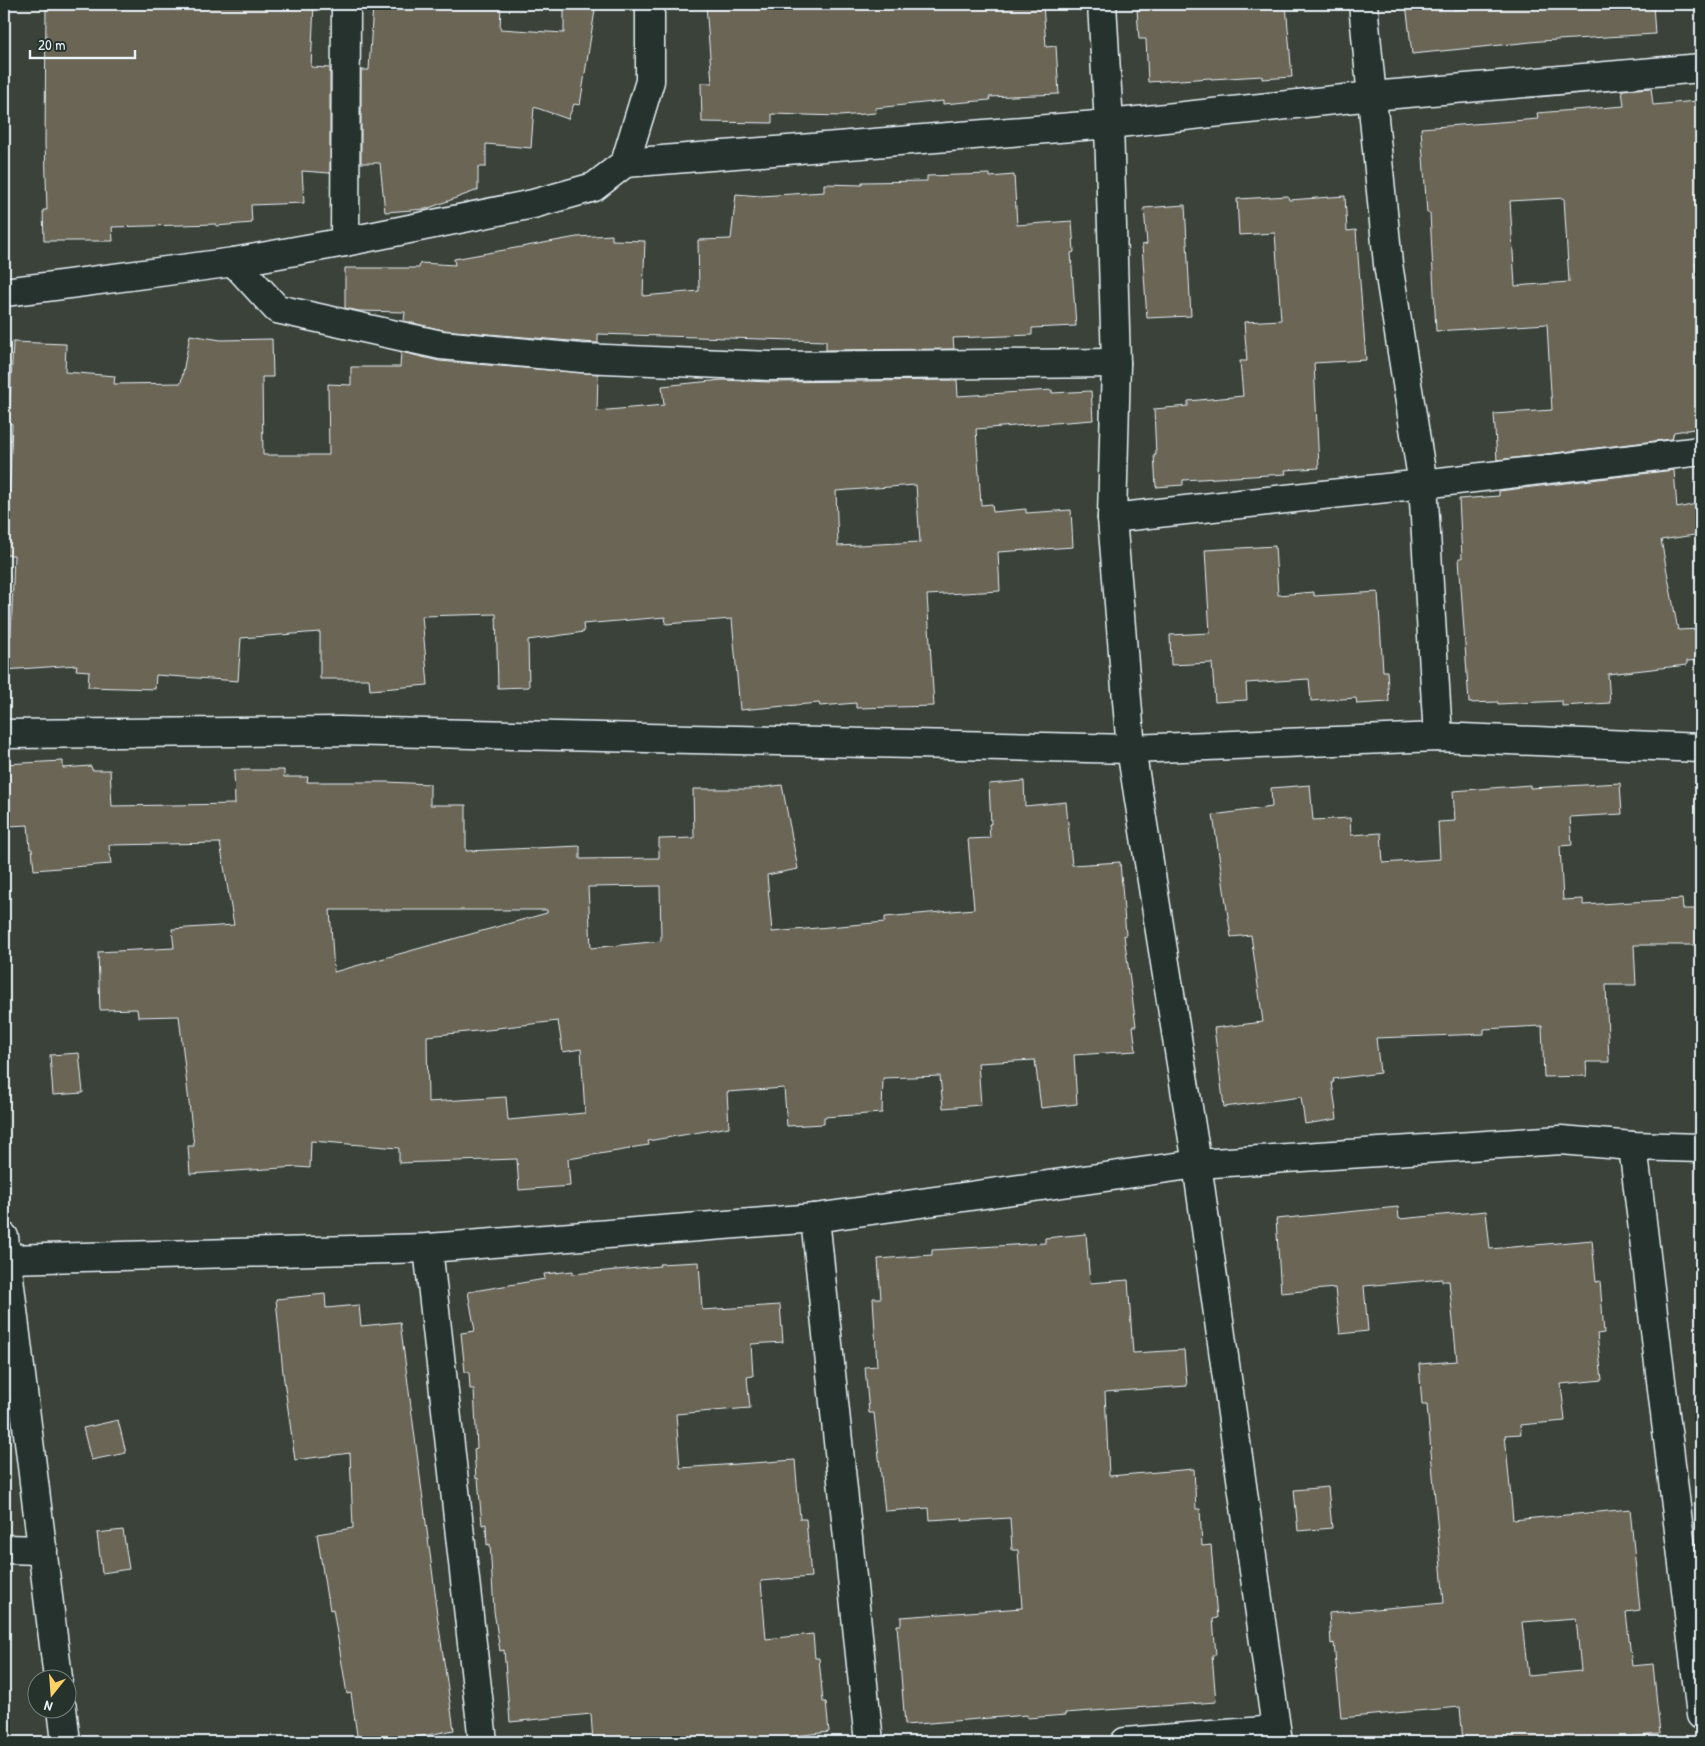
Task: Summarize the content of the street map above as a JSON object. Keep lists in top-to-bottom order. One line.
{"scale_bar":"20 m","north":"bottom"}
